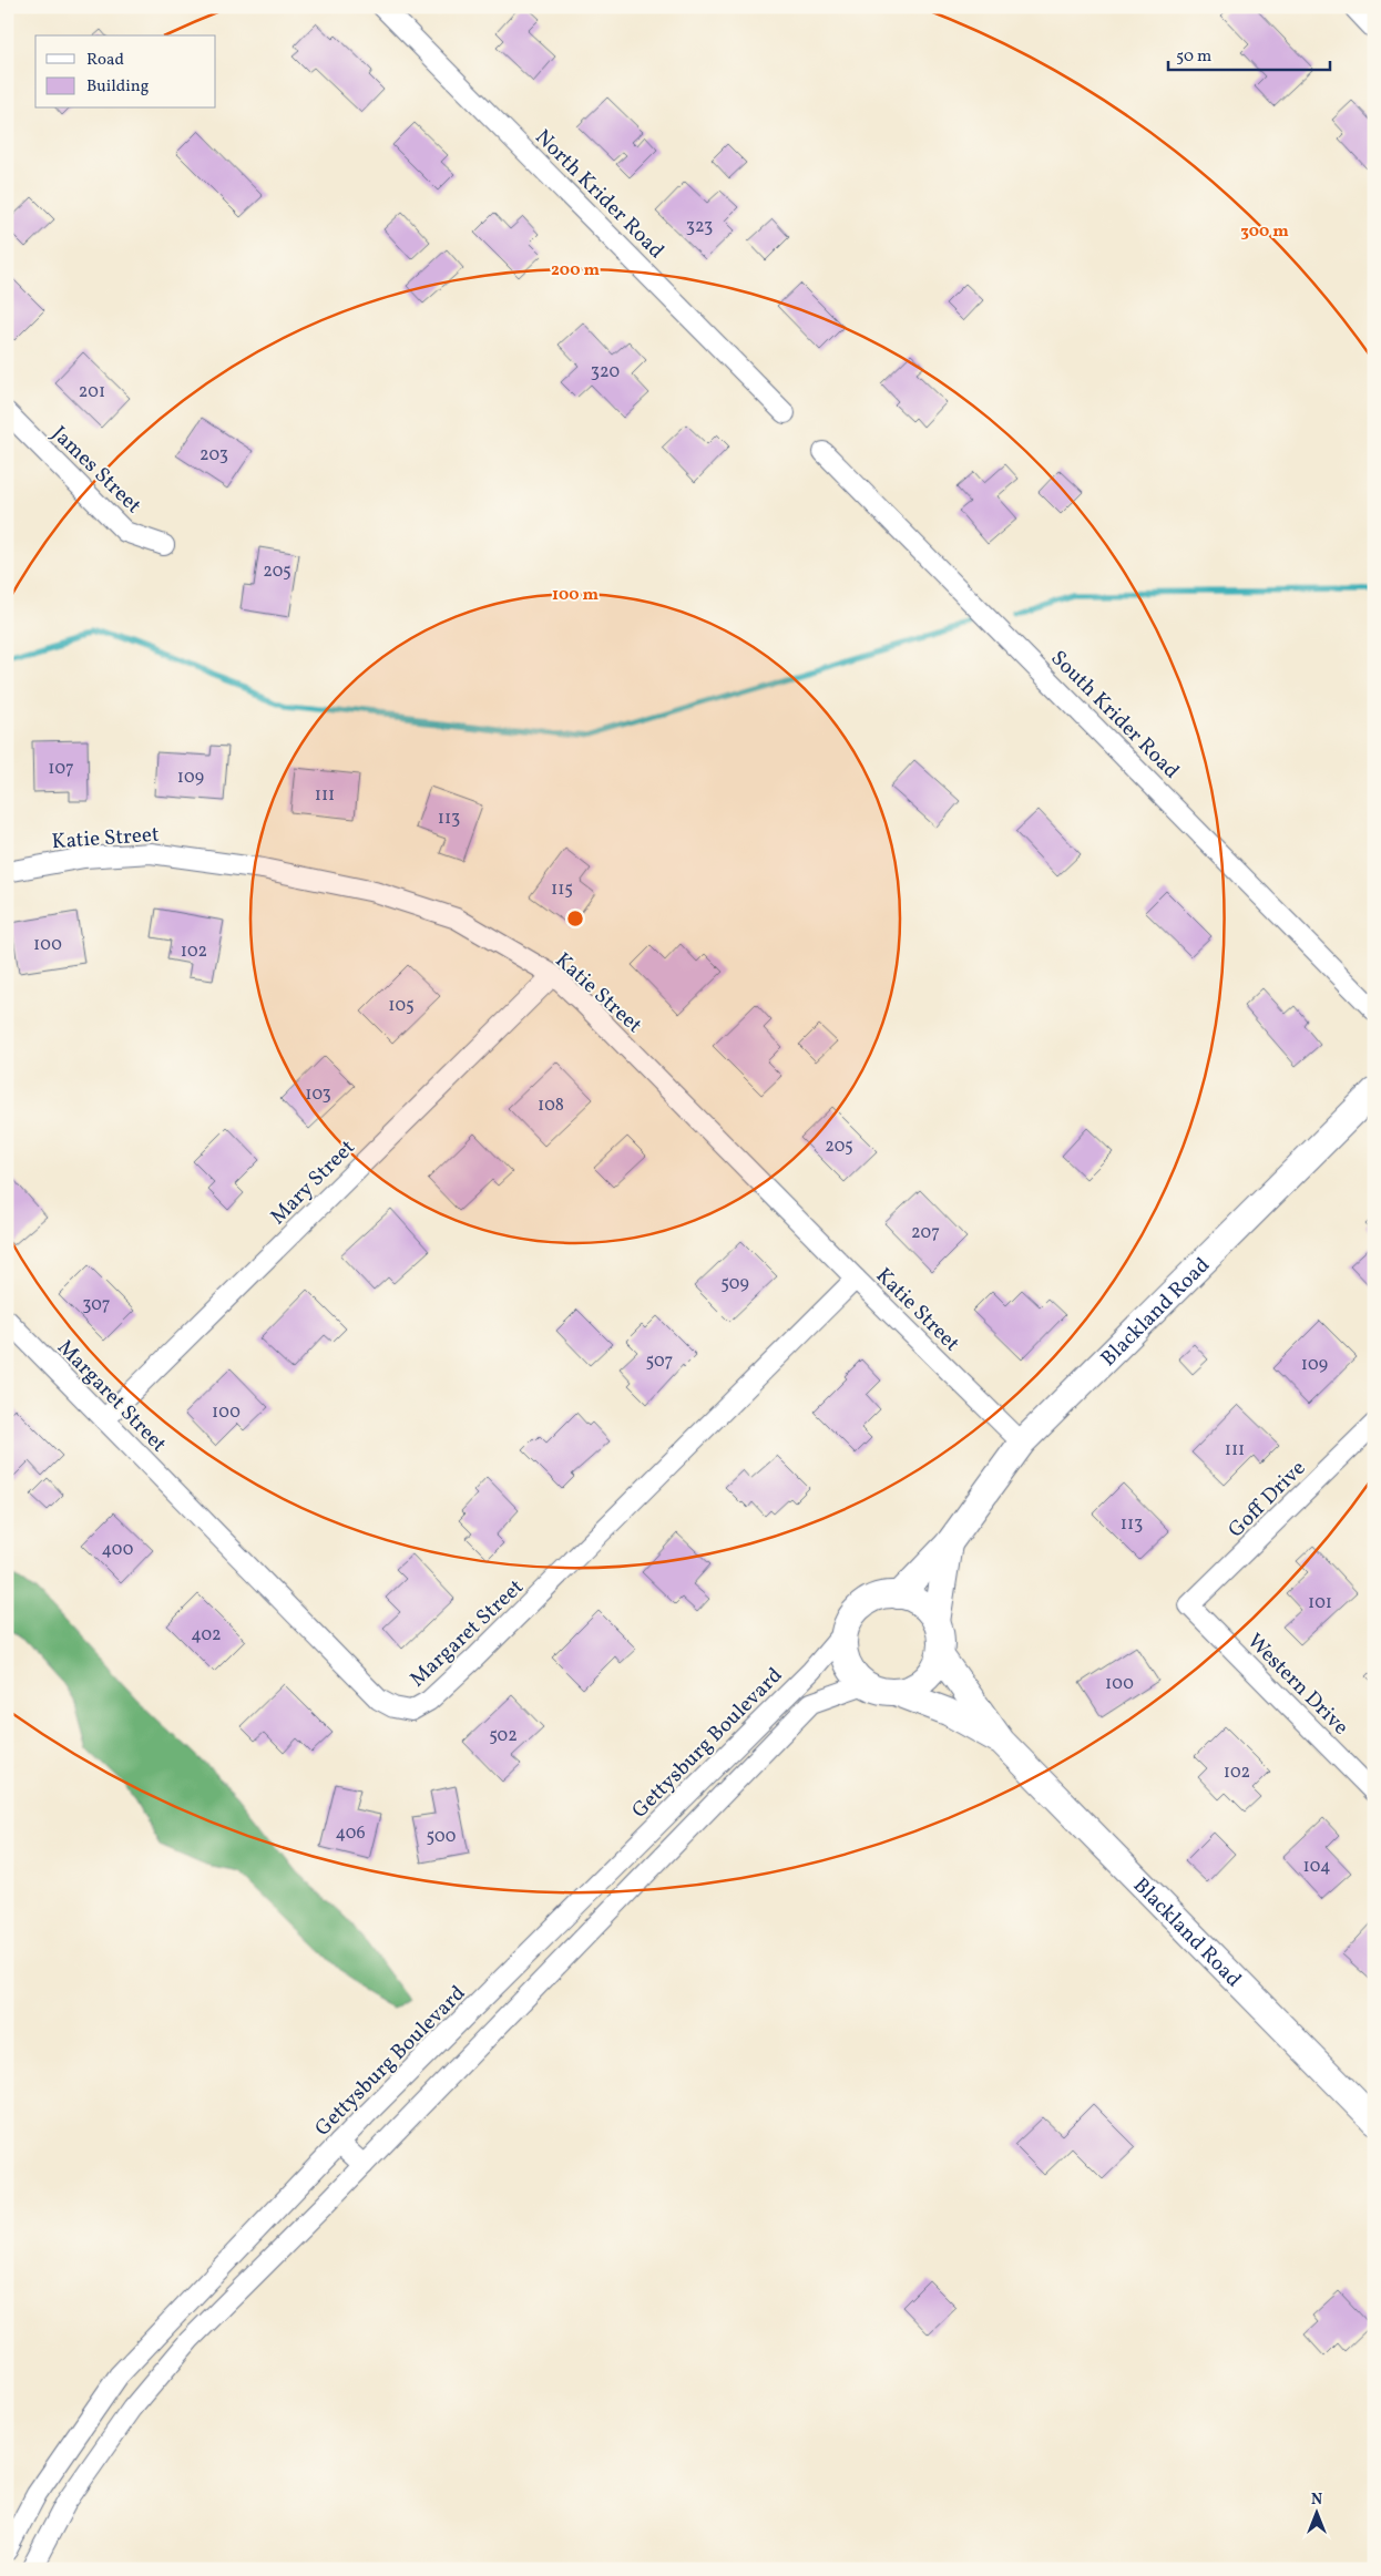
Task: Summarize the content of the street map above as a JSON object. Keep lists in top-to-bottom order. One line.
{"streets":{"street":["North Krider Road","James Street","South Krider Road","Katie Street","Mary Street","Blackland Road","Margaret Street","Goff Drive","Western Drive","Gettysburg Boulevard"]},"crossings":[["Katie Street","Mary Street"],["Katie Street","Blackland Road"],["Katie Street","Margaret Street"],["Mary Street","Margaret Street"],["Blackland Road","Gettysburg Boulevard"],["Goff Drive","Western Drive"]],"house_numbers":["323","320","201","203","205","107","109","111","113","115","100","102","105","103","108","205","207","509","307","507","109","100","111","113","400","101","402","100","502","102","406","500","104"],"legend":["Road","Building"],"scale_bar":"50 m","north":"top","rings":["300 m","200 m","100 m"]}
